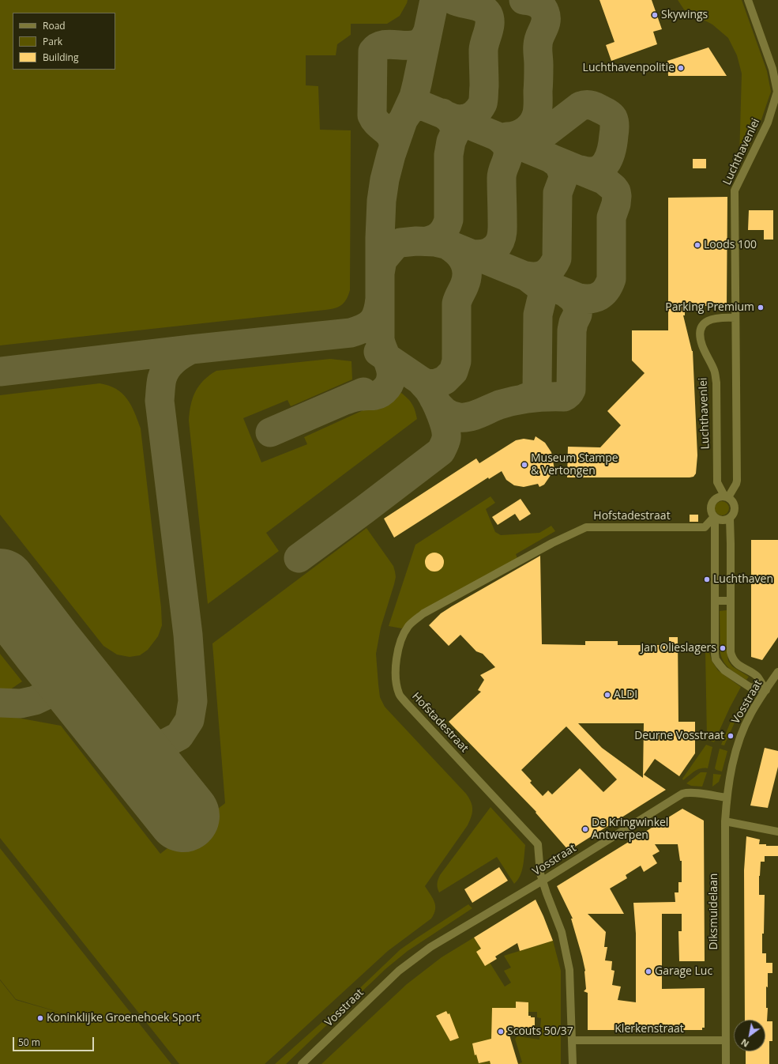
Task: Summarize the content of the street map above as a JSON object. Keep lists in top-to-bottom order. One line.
{"streets":{"street":["Luchthavenlei","Hofstadestraat","Vosstraat","Diksmuidelaan","Klerkenstraat"]},"crossings":[["Luchthavenlei","Hofstadestraat"],["Luchthavenlei","Vosstraat"],["Hofstadestraat","Vosstraat"],["Hofstadestraat","Klerkenstraat"],["Vosstraat","Diksmuidelaan"],["Diksmuidelaan","Klerkenstraat"]],"places":["Skywings","Luchthavenpolitie","Loods 100","Parking Premium","Museum Stampe & Vertongen","Luchthaven","Jan Olieslagers","ALDI","Deurne Vosstraat","De Kringwinkel Antwerpen","Garage Luc","Koninklijke Groenehoek Sport","Scouts 50/37"],"legend":["Road","Park","Building"],"scale_bar":"50 m","north":"bottom left"}
